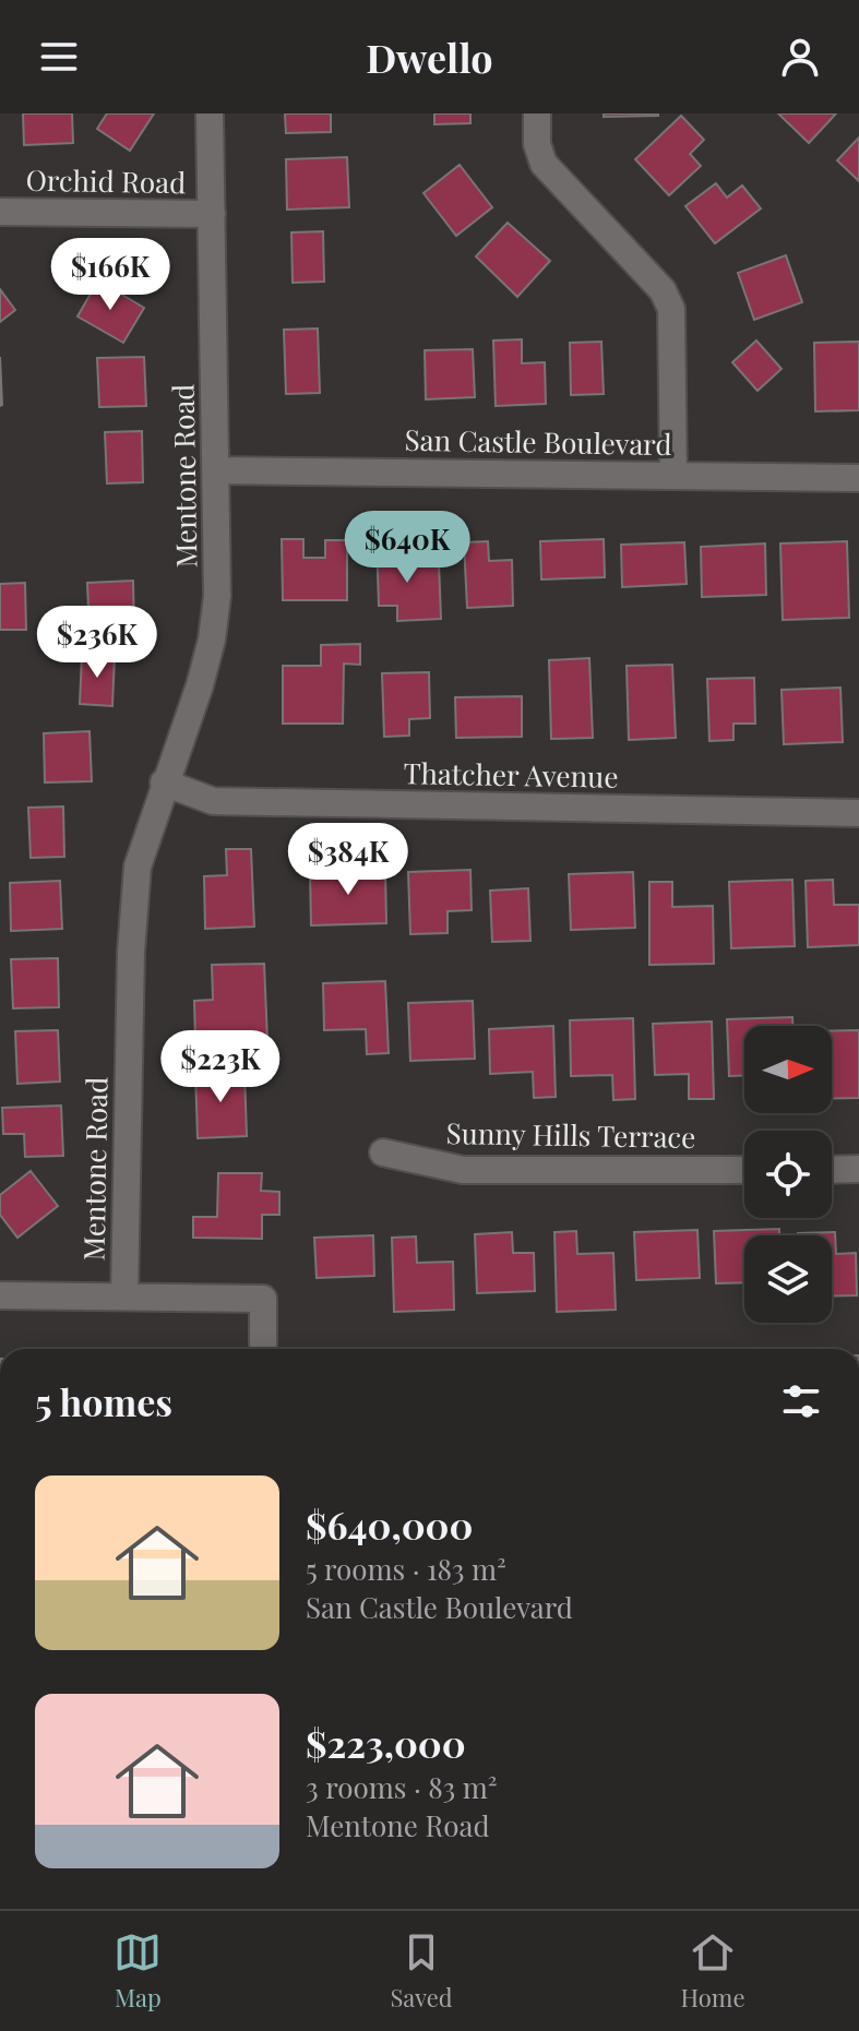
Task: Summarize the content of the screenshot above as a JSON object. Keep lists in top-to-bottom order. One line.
{"streets":{"street":["Orchid Road","San Castle Boulevard","Mentone Road","Thatcher Avenue","Sunny Hills Terrace"]},"crossings":[["Orchid Road","Mentone Road"],["San Castle Boulevard","Mentone Road"],["Mentone Road","Thatcher Avenue"]],"north":"right","page":{"header":"Dwello","price":["$166K","$640K","$236K","$384K","$223K"],"heading":"5 homes","list":[{"name":"$640,000","note":"5 rooms · 183 m² · San Castle Boulevard"},{"name":"$223,000","note":"3 rooms · 83 m² · Mentone Road"}],"tabs":["Map","Saved","Home"]}}
